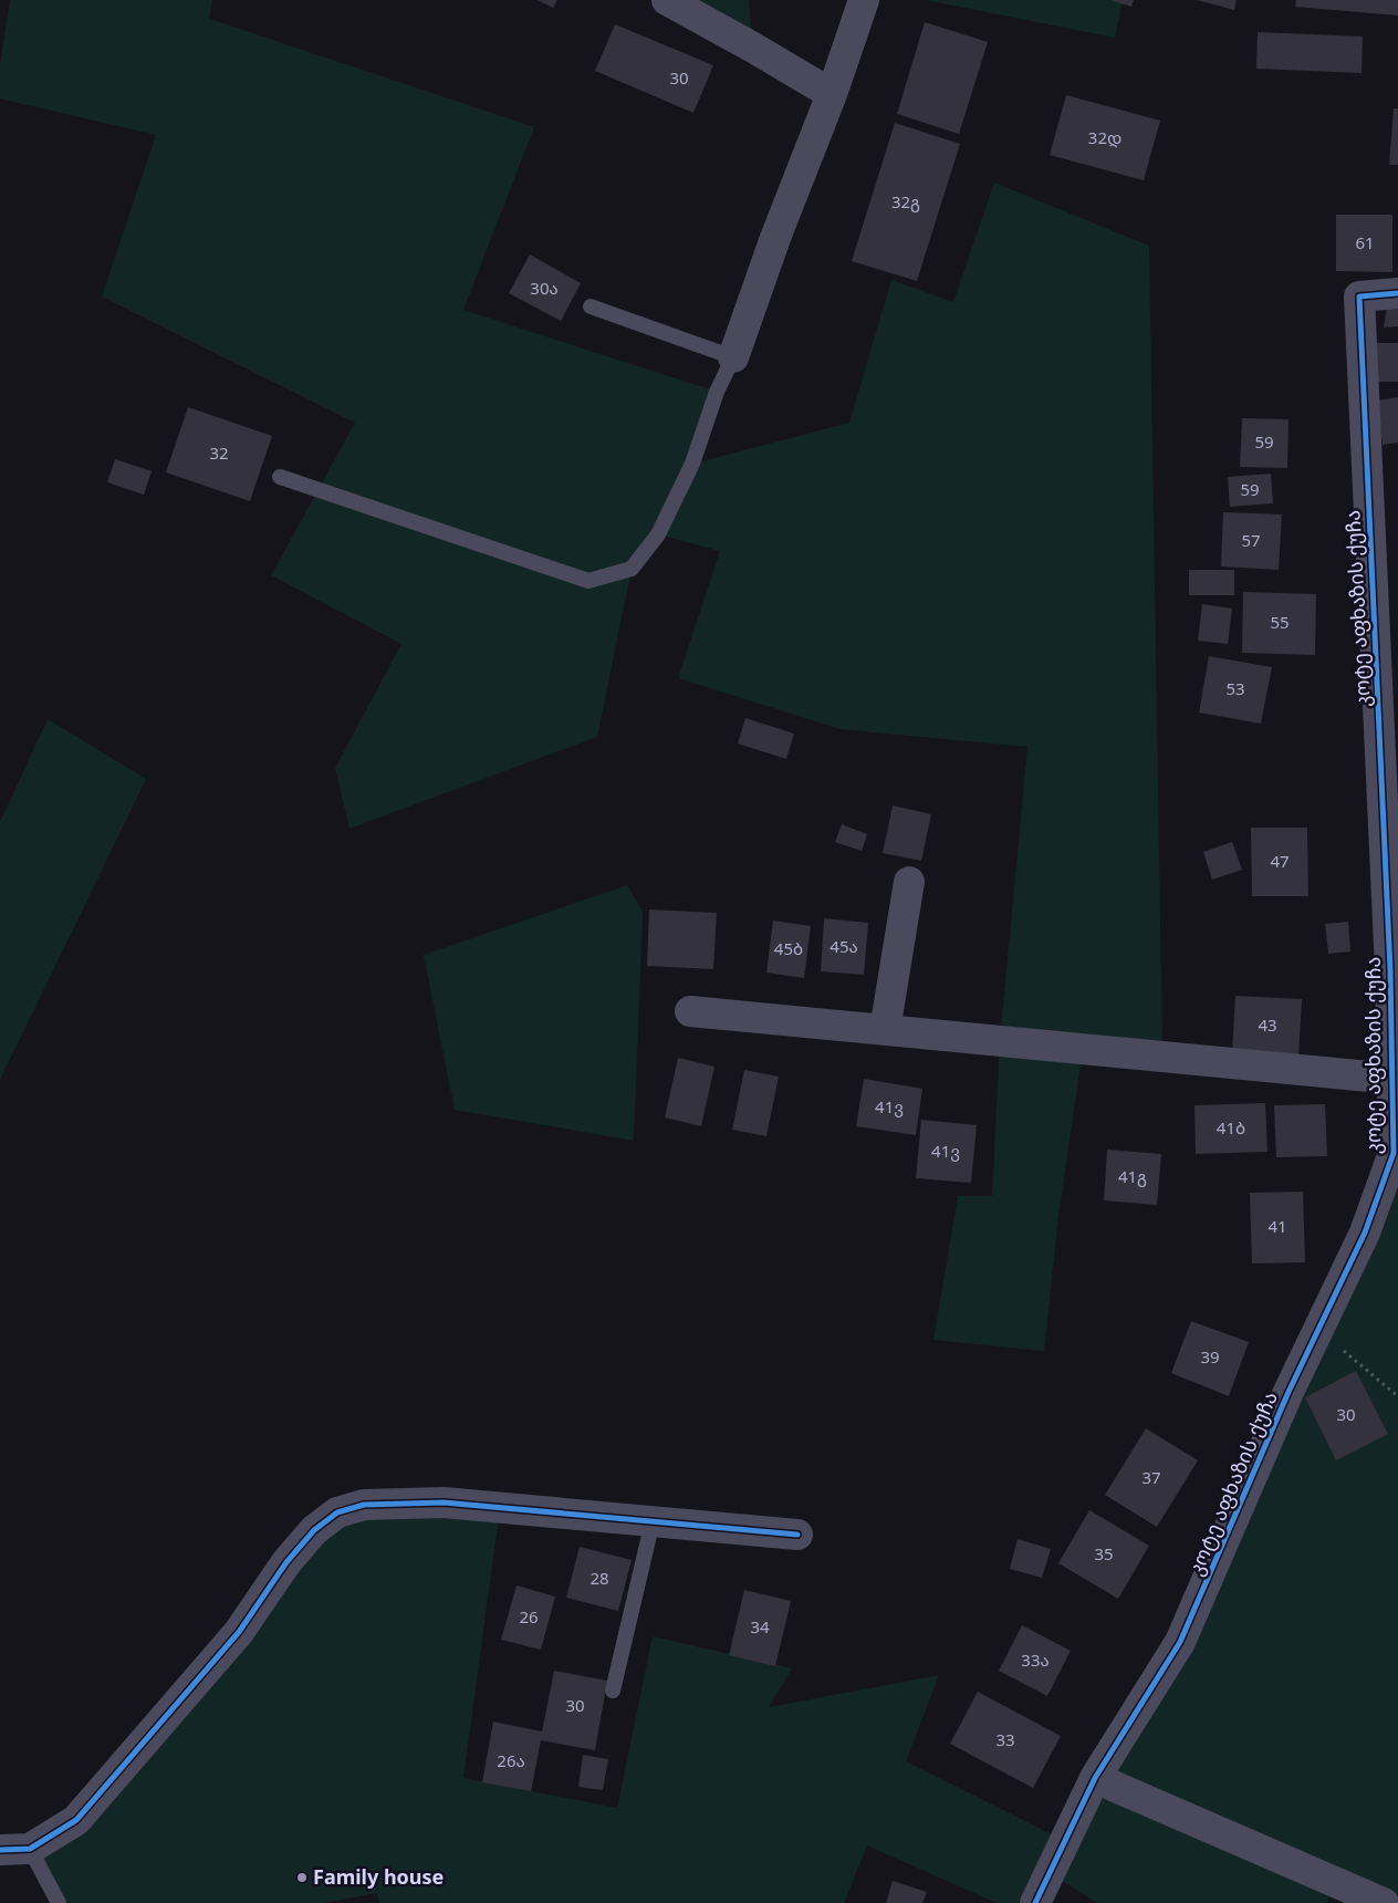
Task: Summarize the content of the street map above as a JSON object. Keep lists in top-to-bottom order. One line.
{"streets":{"street":["კოტე აფხაზის ქუჩა"]},"places":["Family house"],"house_numbers":["30","32დ","32გ","61","30ა","59","32","59","57","55","53","47","45ა","45ბ","43","41ვ","41ბ","41ვ","41გ","41","39","30","37","35","28","26","34","33ა","30","33","26ა"]}
